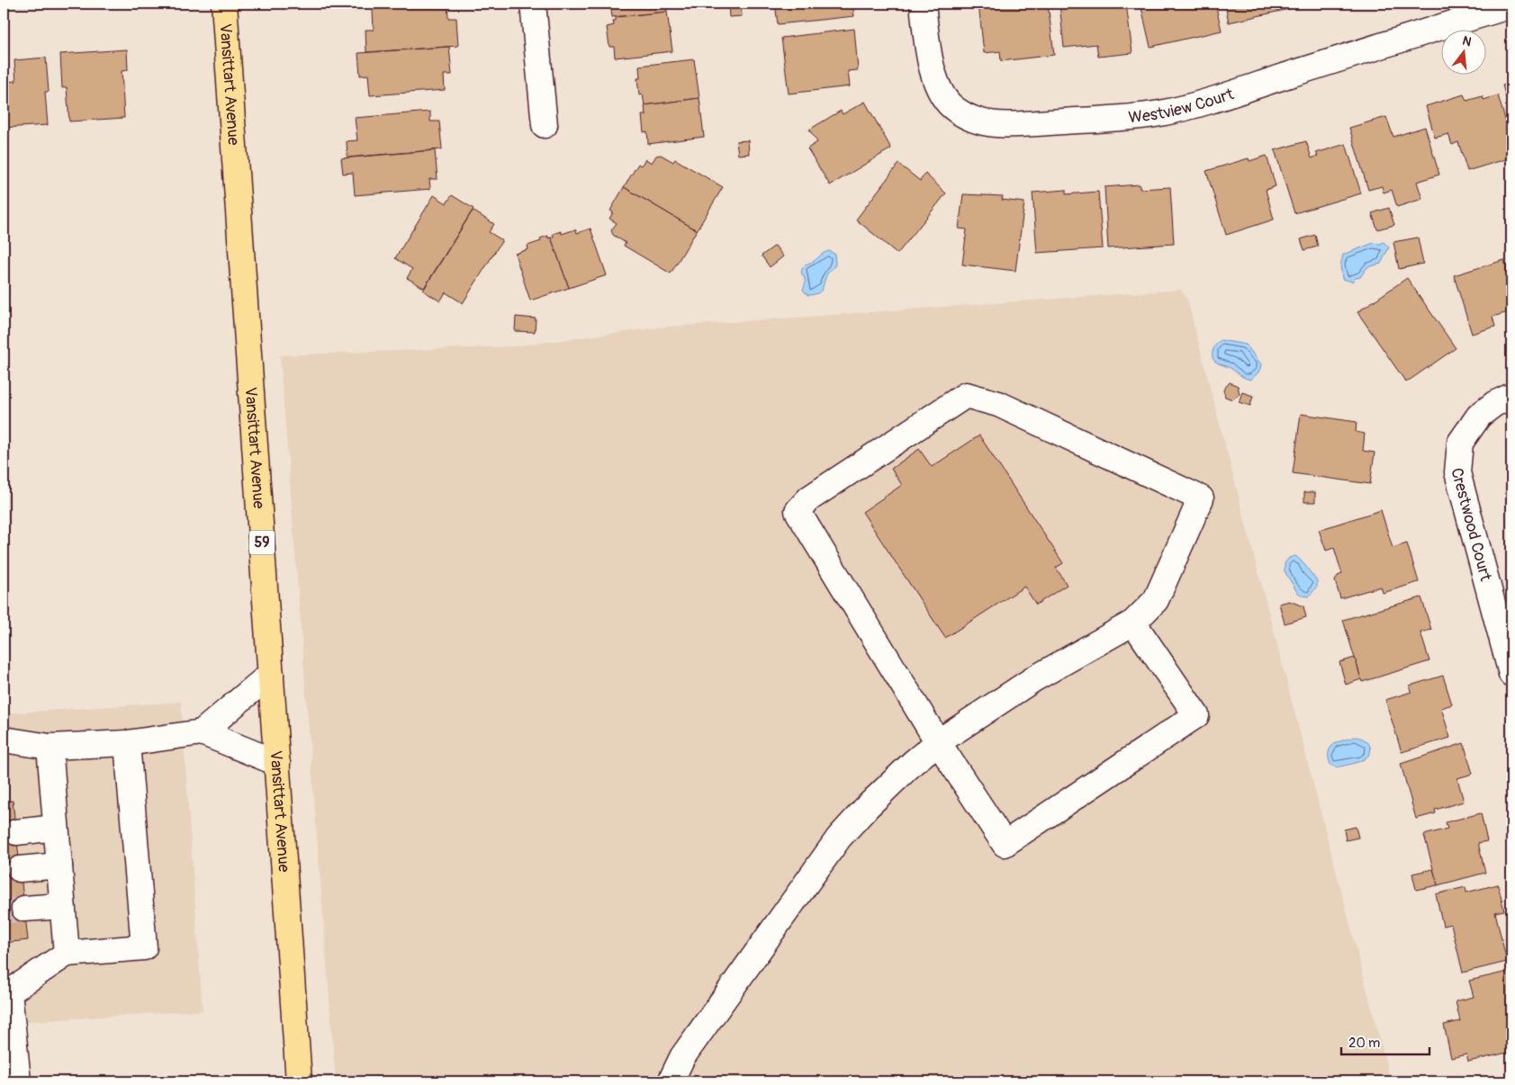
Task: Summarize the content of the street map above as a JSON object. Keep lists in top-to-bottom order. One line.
{"streets":{"main road":["Vansittart Avenue","59"],"street":["Westview Court","Crestwood Court"]},"scale_bar":"20 m","north":"top"}
